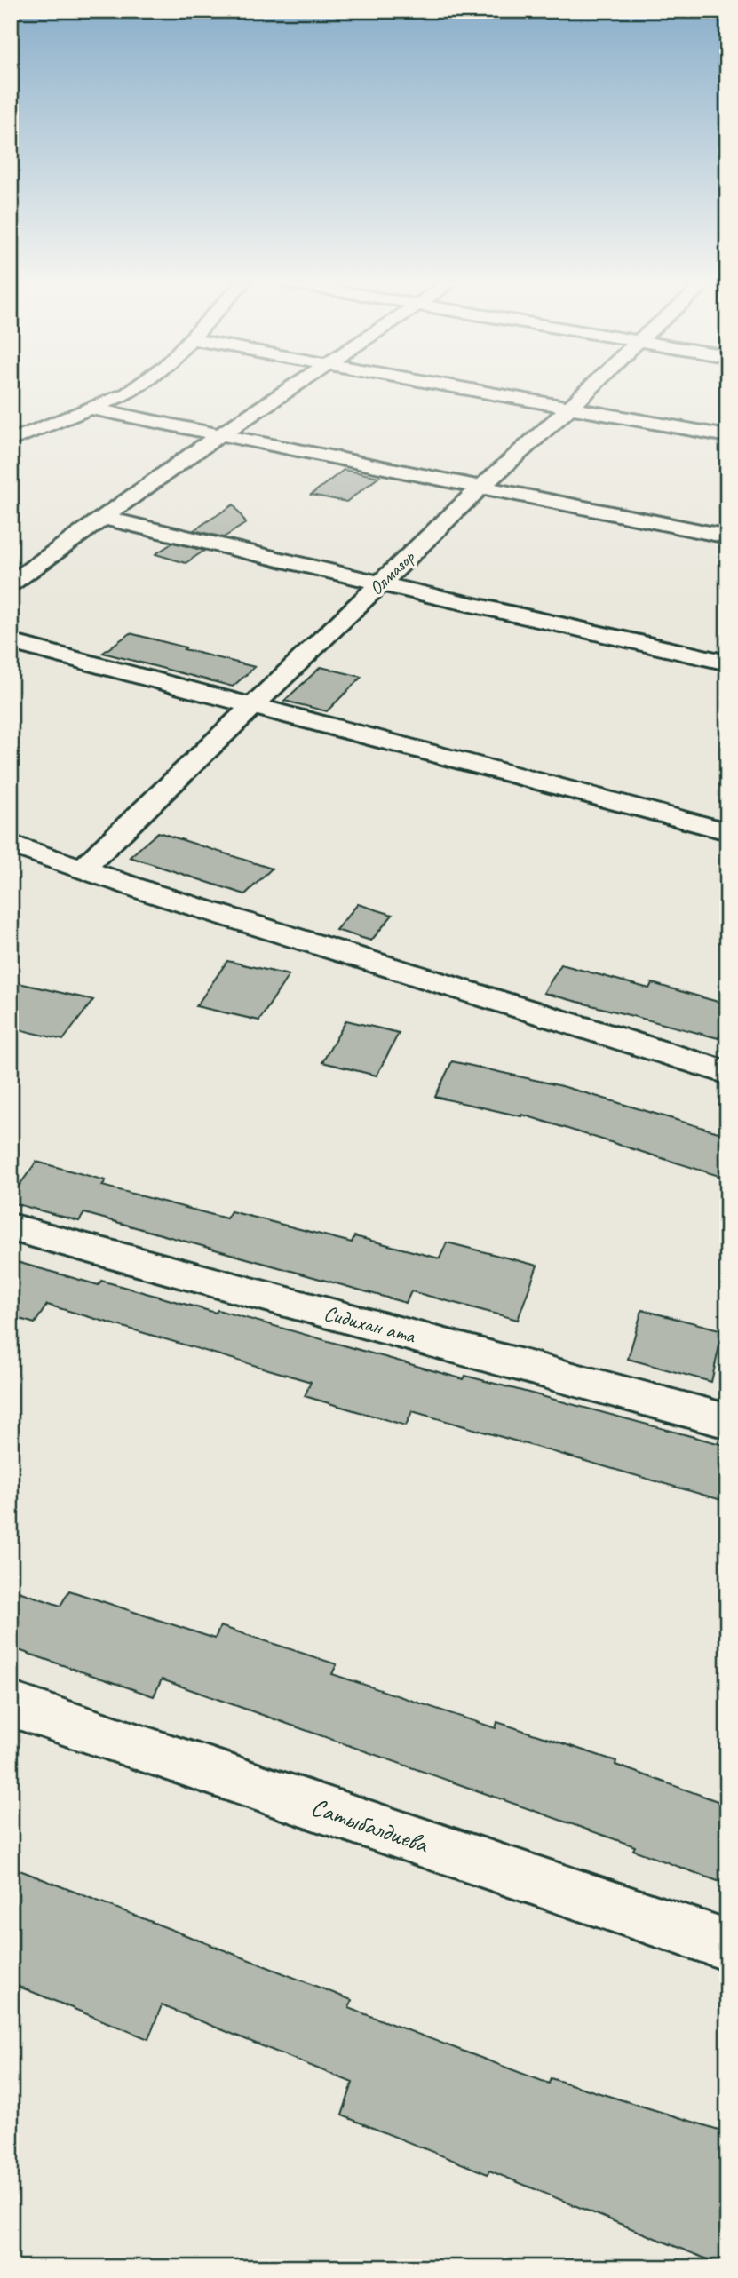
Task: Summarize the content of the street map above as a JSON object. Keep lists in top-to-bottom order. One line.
{"streets":{"street":["Олмазор","Сидихан ата","Сатыбалдиева"]}}
